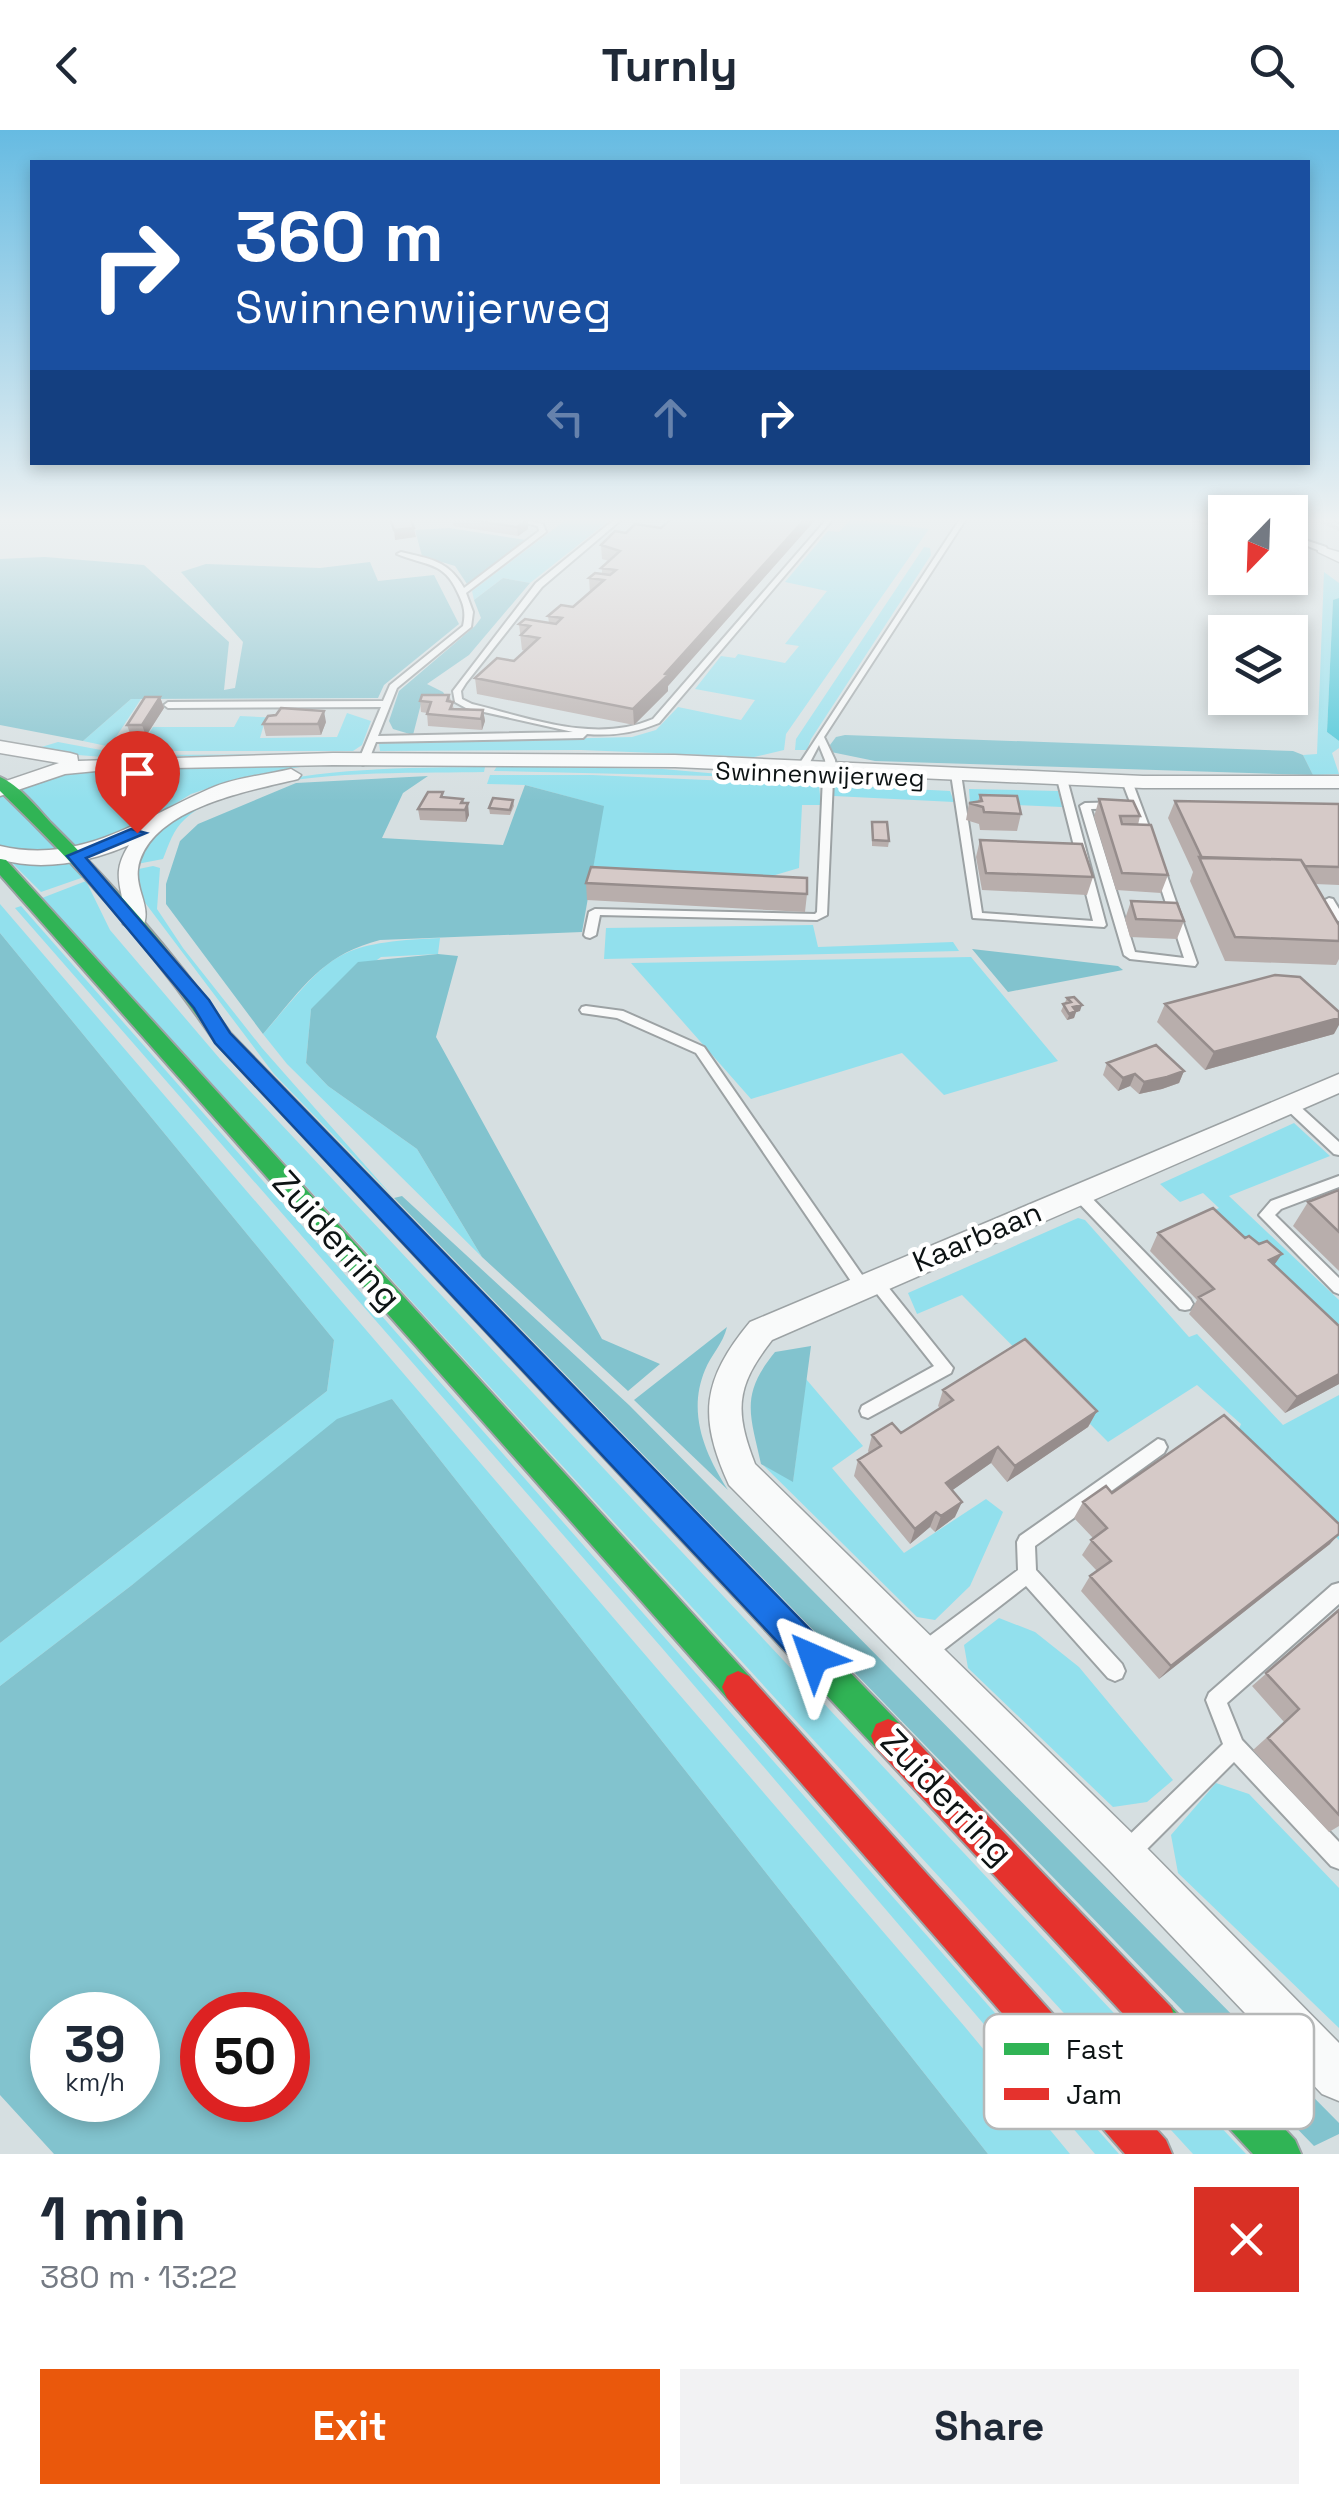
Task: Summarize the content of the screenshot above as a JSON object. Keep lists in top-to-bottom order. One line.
{"streets":{"main road":["Zuiderring"],"street":["Swinnenwijerweg","Kaarbaan"]},"crossings":[["Swinnenwijerweg","Zuiderring"]],"legend":["Fast","Jam"],"north":"bottom left","page":{"header":"Turnly","turn":["360 m","Swinnenwijerweg"],"speed":"39 km/h","limit":"50","heading":["1 min","380 m · 13:22"],"buttons":["Exit","Share"]}}
